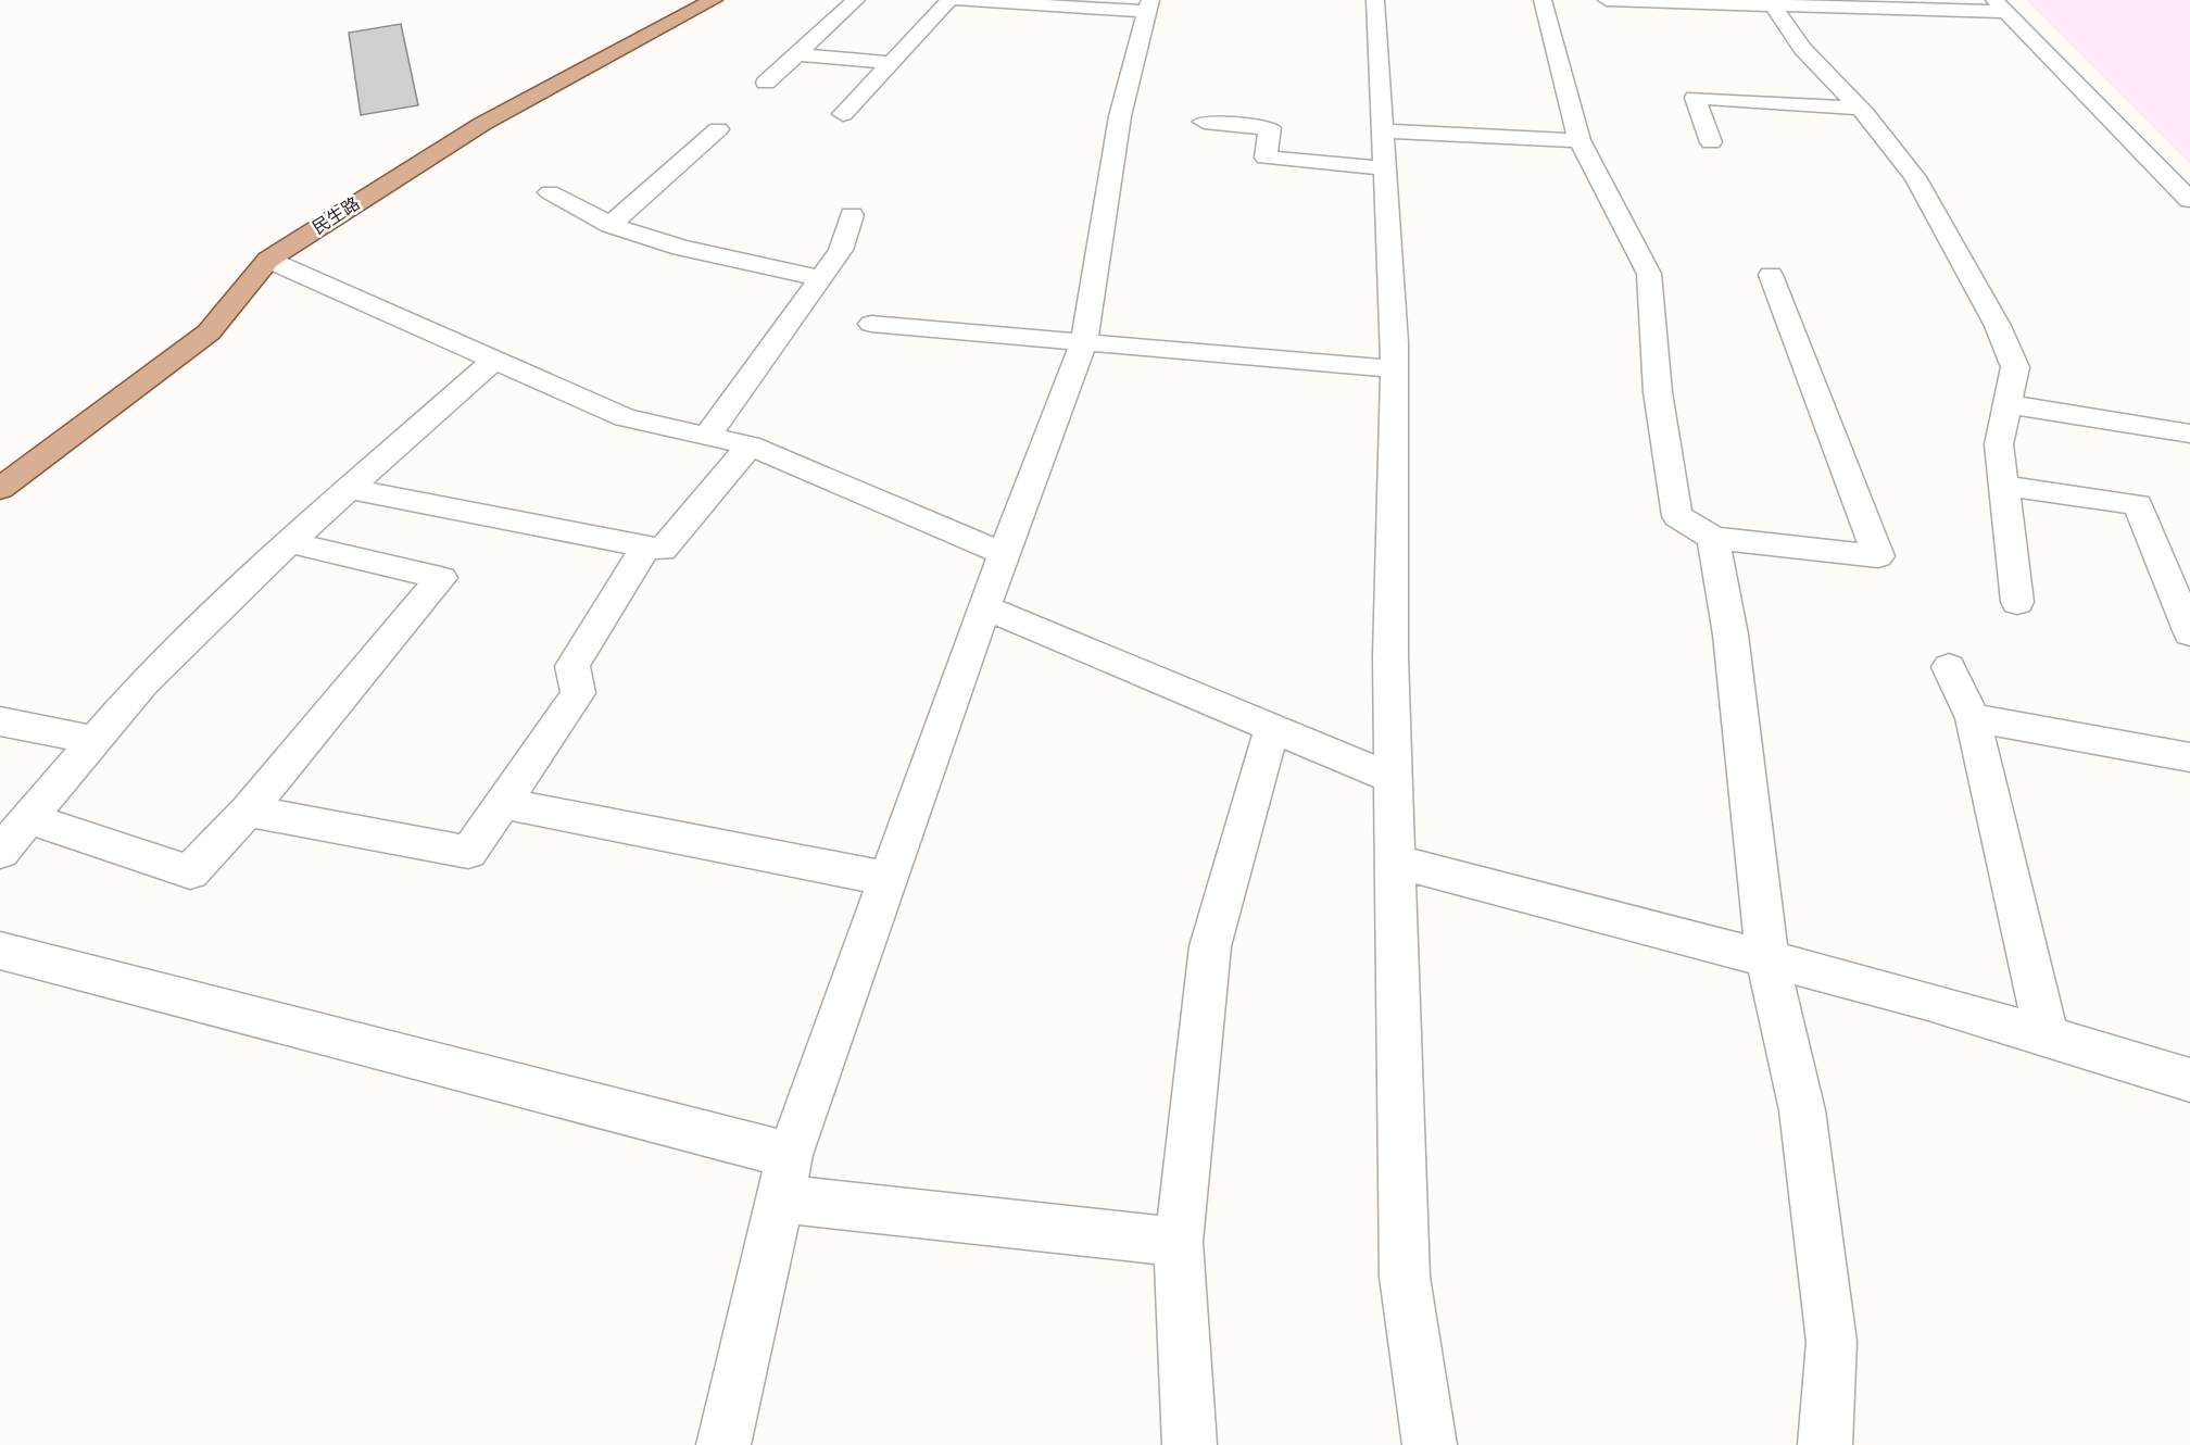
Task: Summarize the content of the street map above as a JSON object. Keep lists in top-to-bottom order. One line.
{"streets":{"main road":["民生路"]}}
